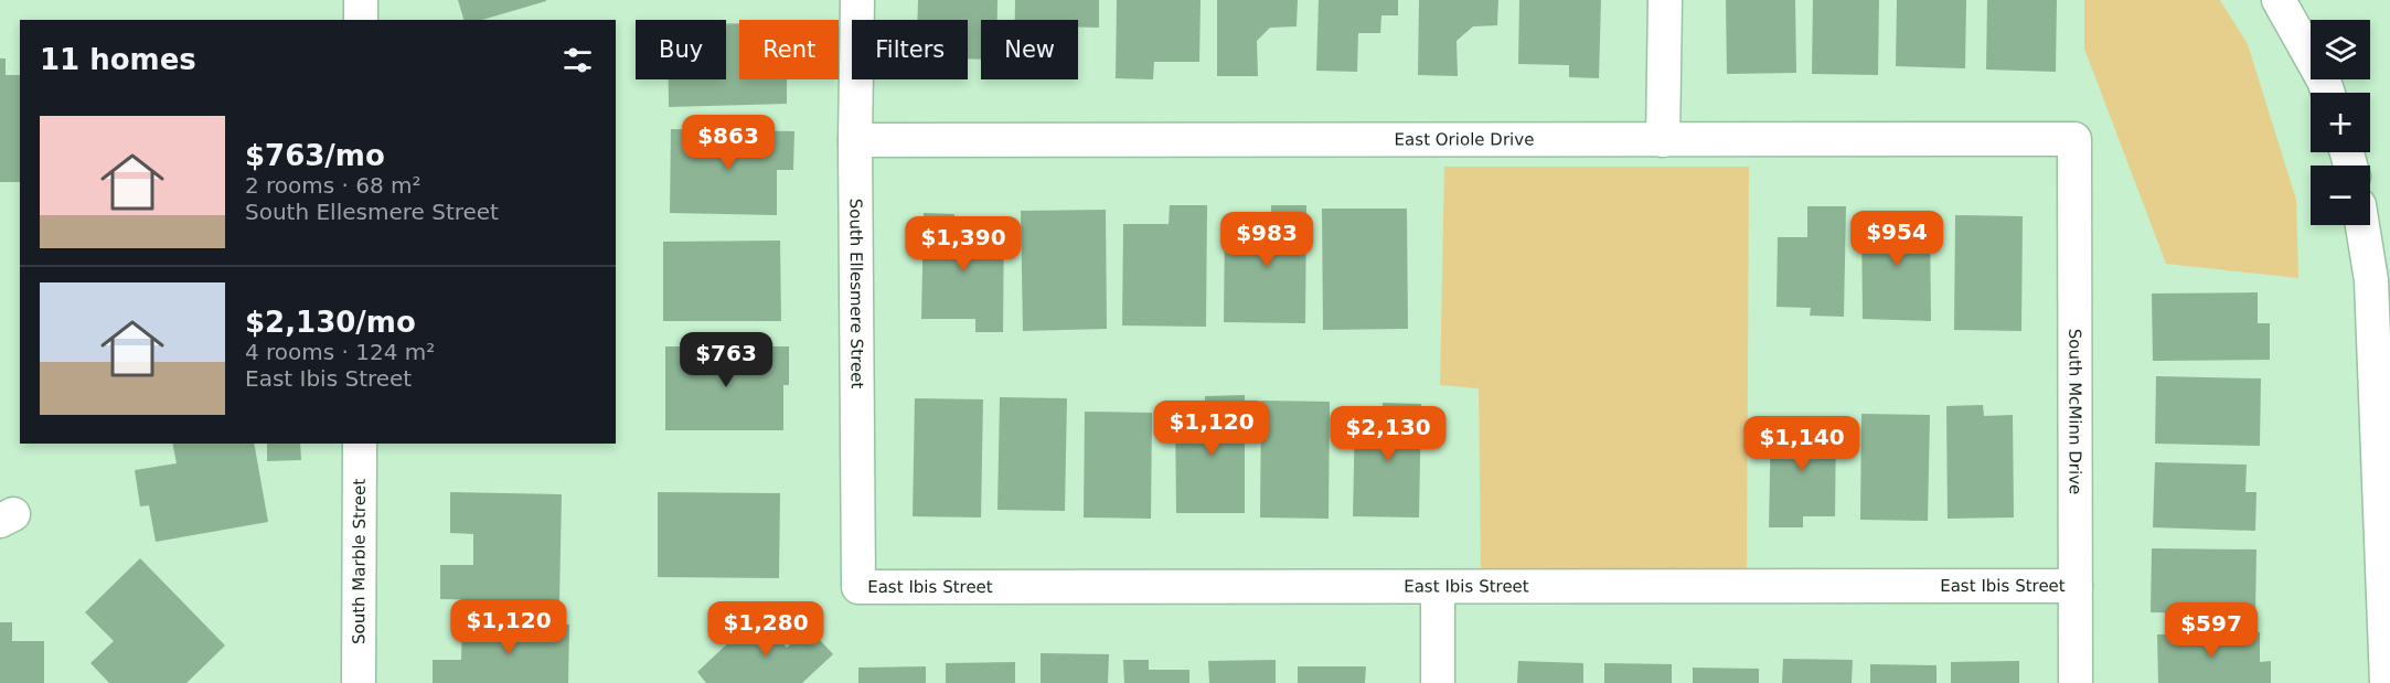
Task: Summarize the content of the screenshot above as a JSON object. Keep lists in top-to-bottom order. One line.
{"streets":{"street":["East Oriole Drive","South Ellesmere Street","South McMinn Drive","South Marble Street","East Ibis Street"]},"crossings":[["East Oriole Drive","South Ellesmere Street"],["East Oriole Drive","South McMinn Drive"],["South Ellesmere Street","East Ibis Street"],["South McMinn Drive","East Ibis Street"]],"page":{"map_buttons":["+","−"],"chip":["Buy","Rent","Filters","New"],"heading":"11 homes","list":[{"name":"$763/mo","note":"2 rooms · 68 m² · South Ellesmere Street"},{"name":"$2,130/mo","note":"4 rooms · 124 m² · East Ibis Street"}],"price":["$863","$954","$983","$1,390","$763","$1,120","$2,130","$1,140","$1,120","$1,280","$597"]}}
